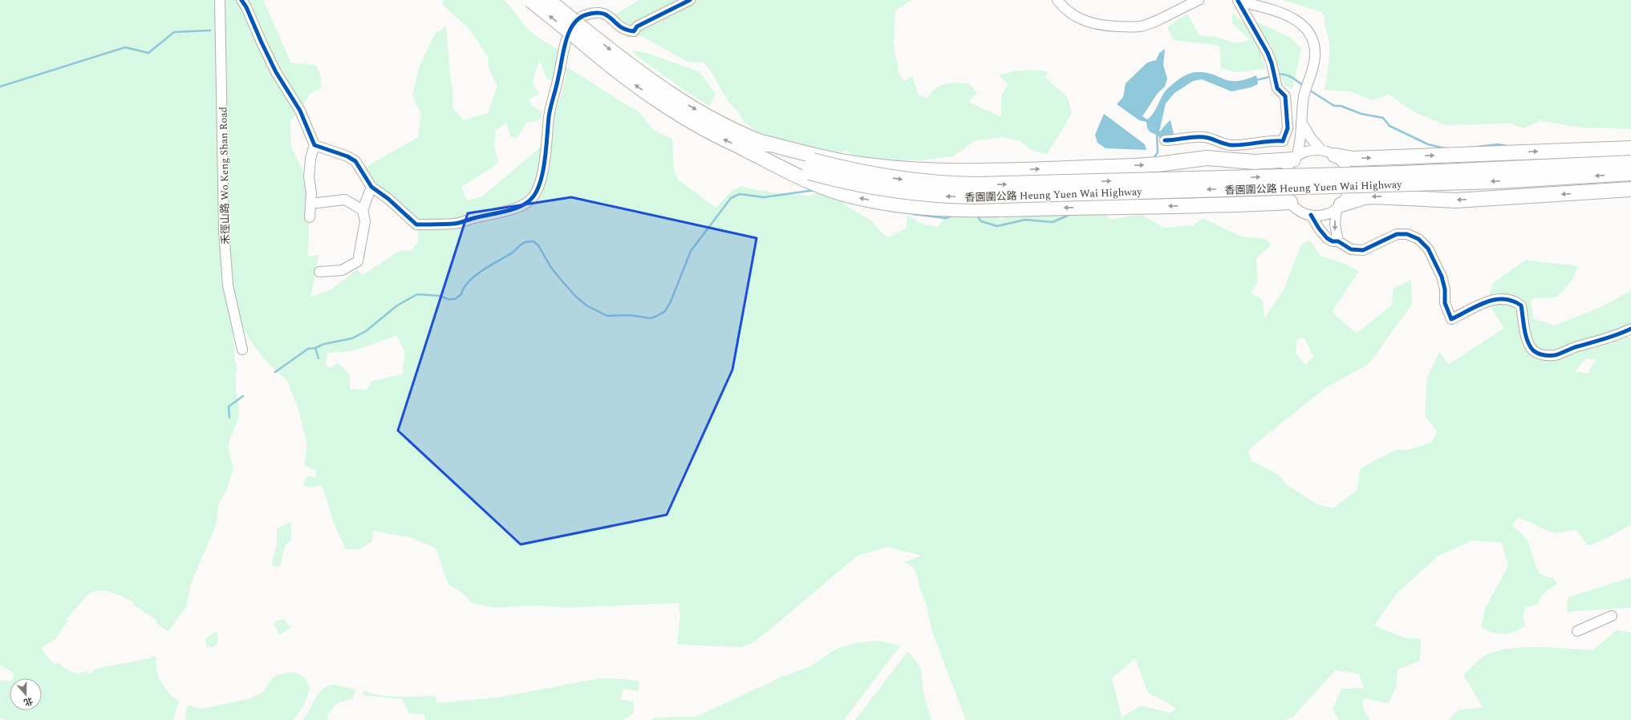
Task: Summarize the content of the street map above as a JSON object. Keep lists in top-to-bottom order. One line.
{"streets":{"highway":["香園圍公路 Heung Yuen Wai Highway"],"street":["禾徑山路 Wo Keng Shan Road"]},"north":"bottom"}
